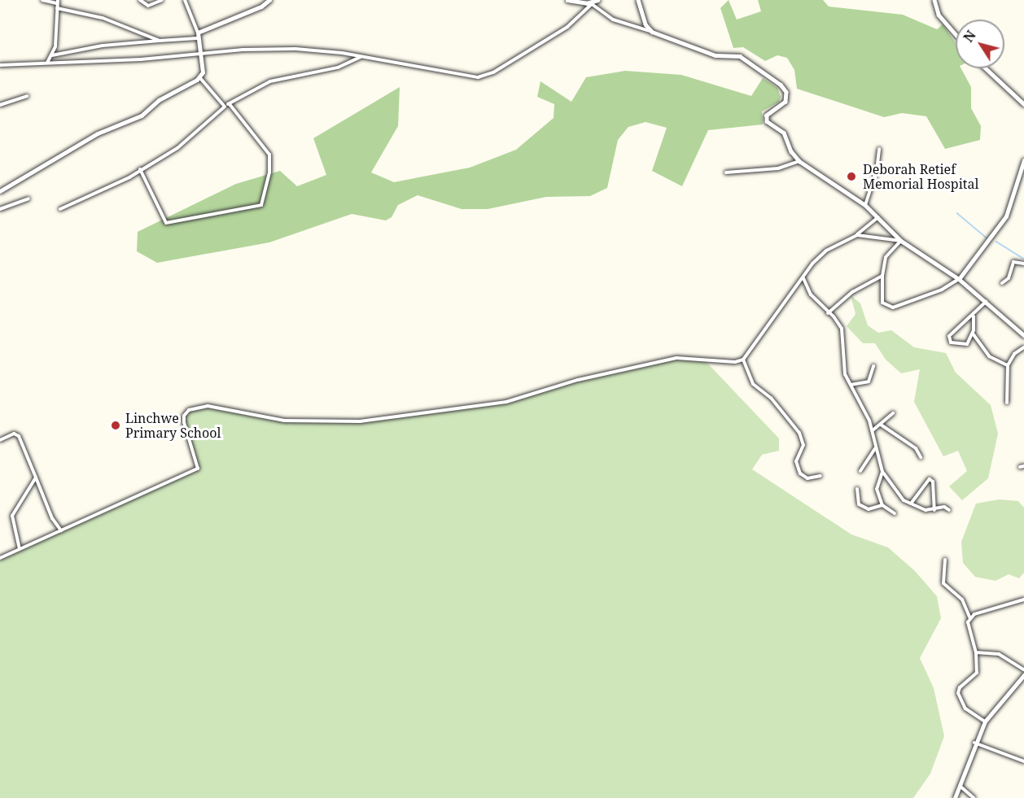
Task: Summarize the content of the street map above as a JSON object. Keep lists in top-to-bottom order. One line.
{"places":["Deborah Retief Memorial Hospital","Linchwe Primary School"],"north":"top left"}
